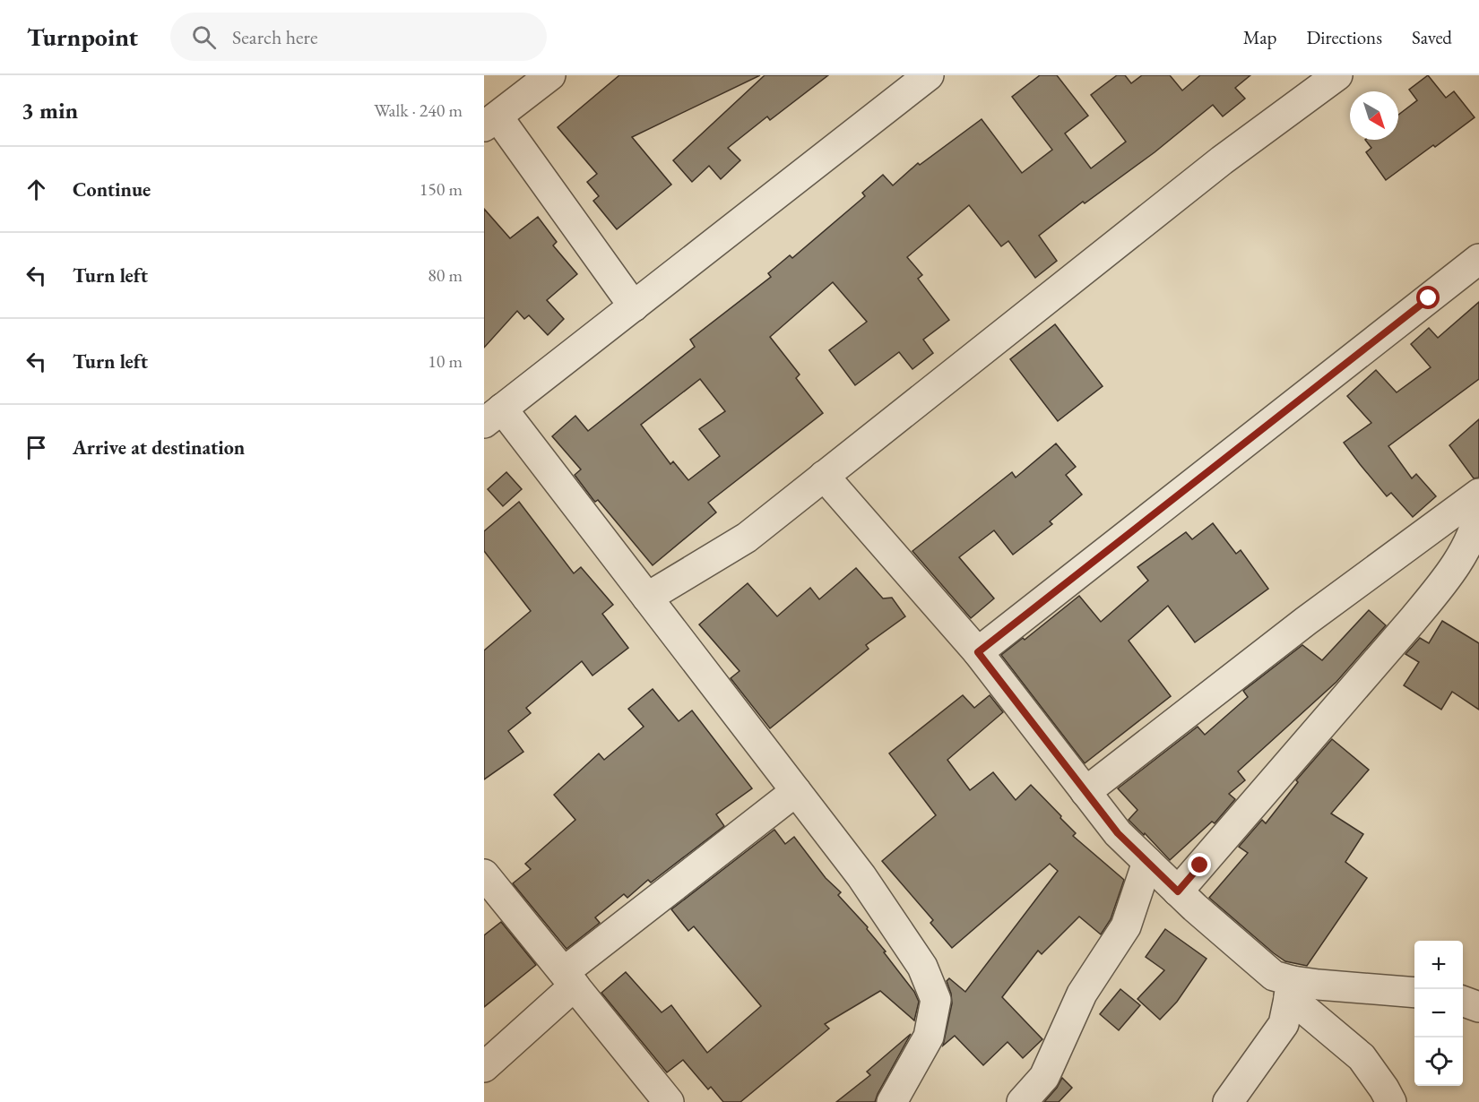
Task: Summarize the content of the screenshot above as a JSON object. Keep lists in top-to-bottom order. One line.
{"north":"bottom right","page":{"header":"Turnpoint","search":"Search here","nav":["Map","Directions","Saved"],"heading":["3 min","Walk · 240 m"],"list":[["Continue","150 m"],["Turn left","80 m"],["Turn left","10 m"],"Arrive at destination"],"map_buttons":["+","−"]}}
